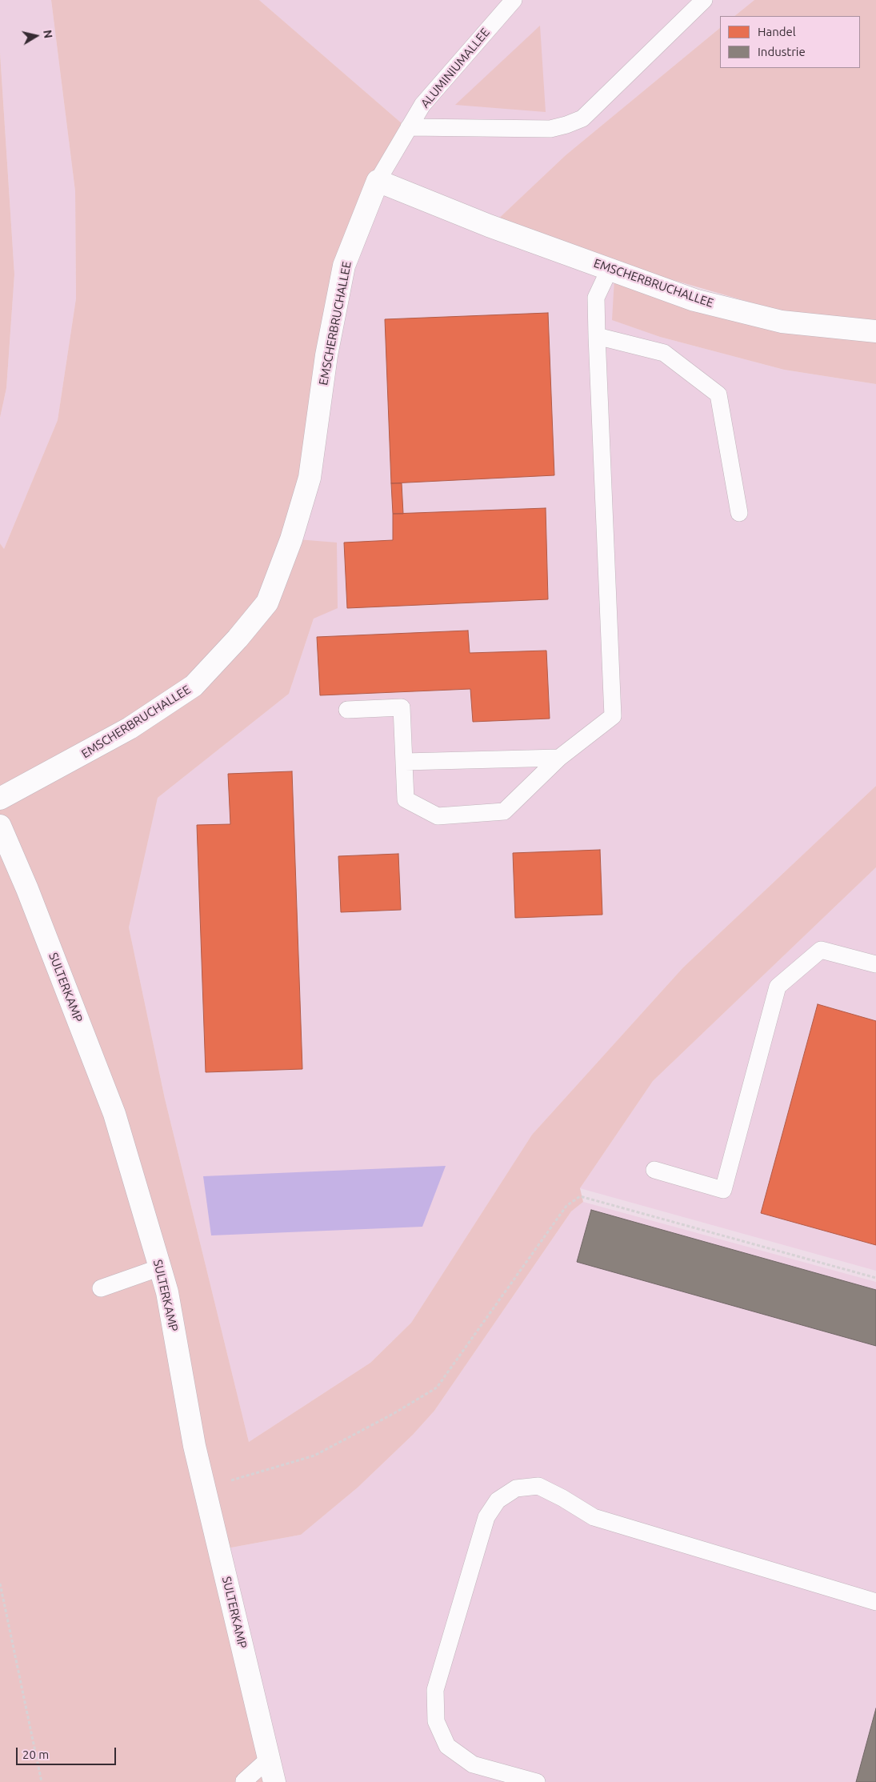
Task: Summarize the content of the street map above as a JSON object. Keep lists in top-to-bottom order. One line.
{"streets":{"street":["EMSCHERBRUCHALLEE","SULTERKAMP"],"lane":["ALUMINIUMALLEE"]},"crossings":[["ALUMINIUMALLEE","EMSCHERBRUCHALLEE"]],"legend":["Handel","Industrie"],"scale_bar":"20 m","north":"right"}
